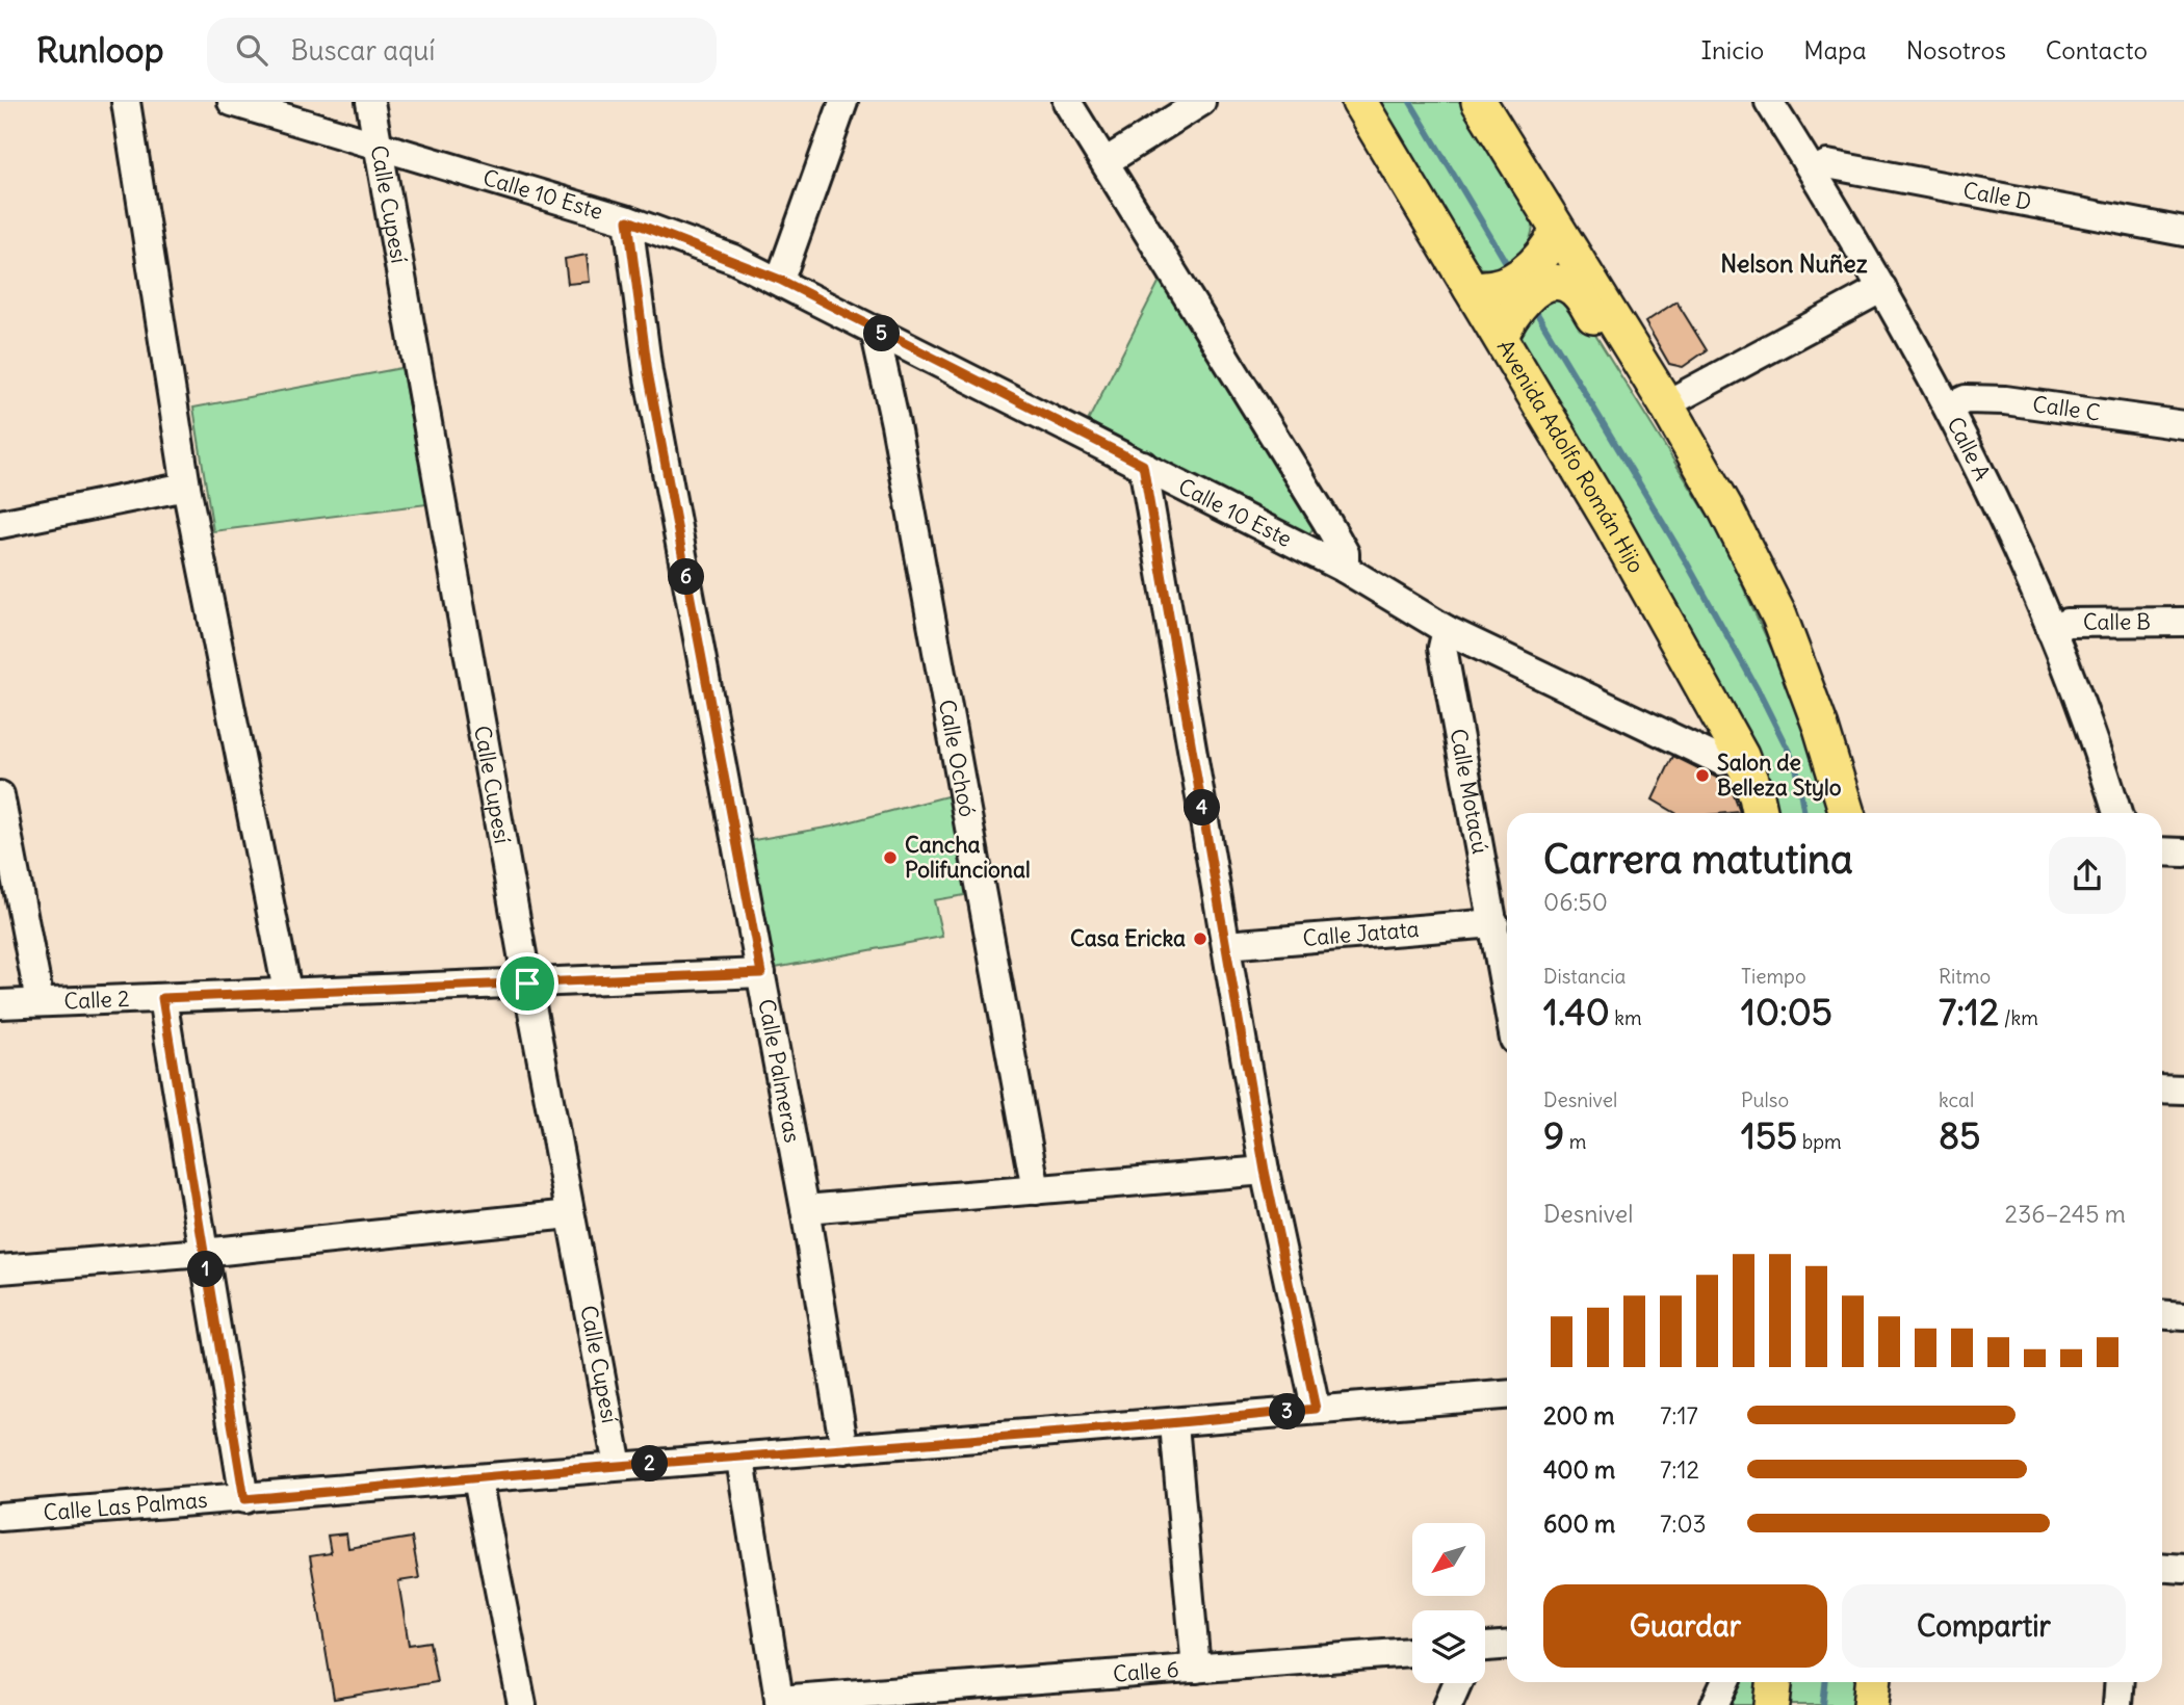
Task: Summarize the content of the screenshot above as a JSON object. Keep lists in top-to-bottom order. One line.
{"streets":{"main road":["Avenida Adolfo Román Hijo"],"street":["Calle 10 Este","Calle D","Calle Cupesí","Calle C","Calle A","Calle B","Calle Ochoó","Calle Motacú","Calle Jatata","Calle 2","Calle Palmeras","Calle Las Palmas","Calle 6"]},"crossings":[["Calle 10 Este","Calle Cupesí"],["Calle 10 Este","Avenida Adolfo Román Hijo"],["Calle 10 Este","Calle Ochoó"],["Calle 10 Este","Calle Motacú"],["Calle 10 Este","Calle Palmeras"],["Calle D","Calle A"],["Calle Cupesí","Calle 2"],["Calle Cupesí","Calle Las Palmas"],["Calle C","Calle A"],["Calle A","Calle B"],["Calle Motacú","Calle Jatata"],["Calle 2","Calle Palmeras"],["Calle Palmeras","Calle Las Palmas"]],"districts":["Nelson Nuñez"],"places":["Salon de Belleza Stylo","Cancha Polifuncional","Casa Ericka"],"north":"bottom left","page":{"header":"Runloop","search":"Buscar aquí","nav":["Inicio","Mapa","Nosotros","Contacto"],"pins":["5","6","4","1","3","2"],"heading":["Carrera matutina","06:50"],"stats":[["Distancia","1.40 km"],["Tiempo","10:05"],["Ritmo","7:12 /km"],["Desnivel","9 m"],["Pulso","155 bpm"],["kcal","85"]],"chart":["Desnivel","236–245 m"],"list":[{"name":"200 m","note":"7:17"},{"name":"400 m","note":"7:12"},{"name":"600 m","note":"7:03"}],"buttons":["Guardar","Compartir"]}}
